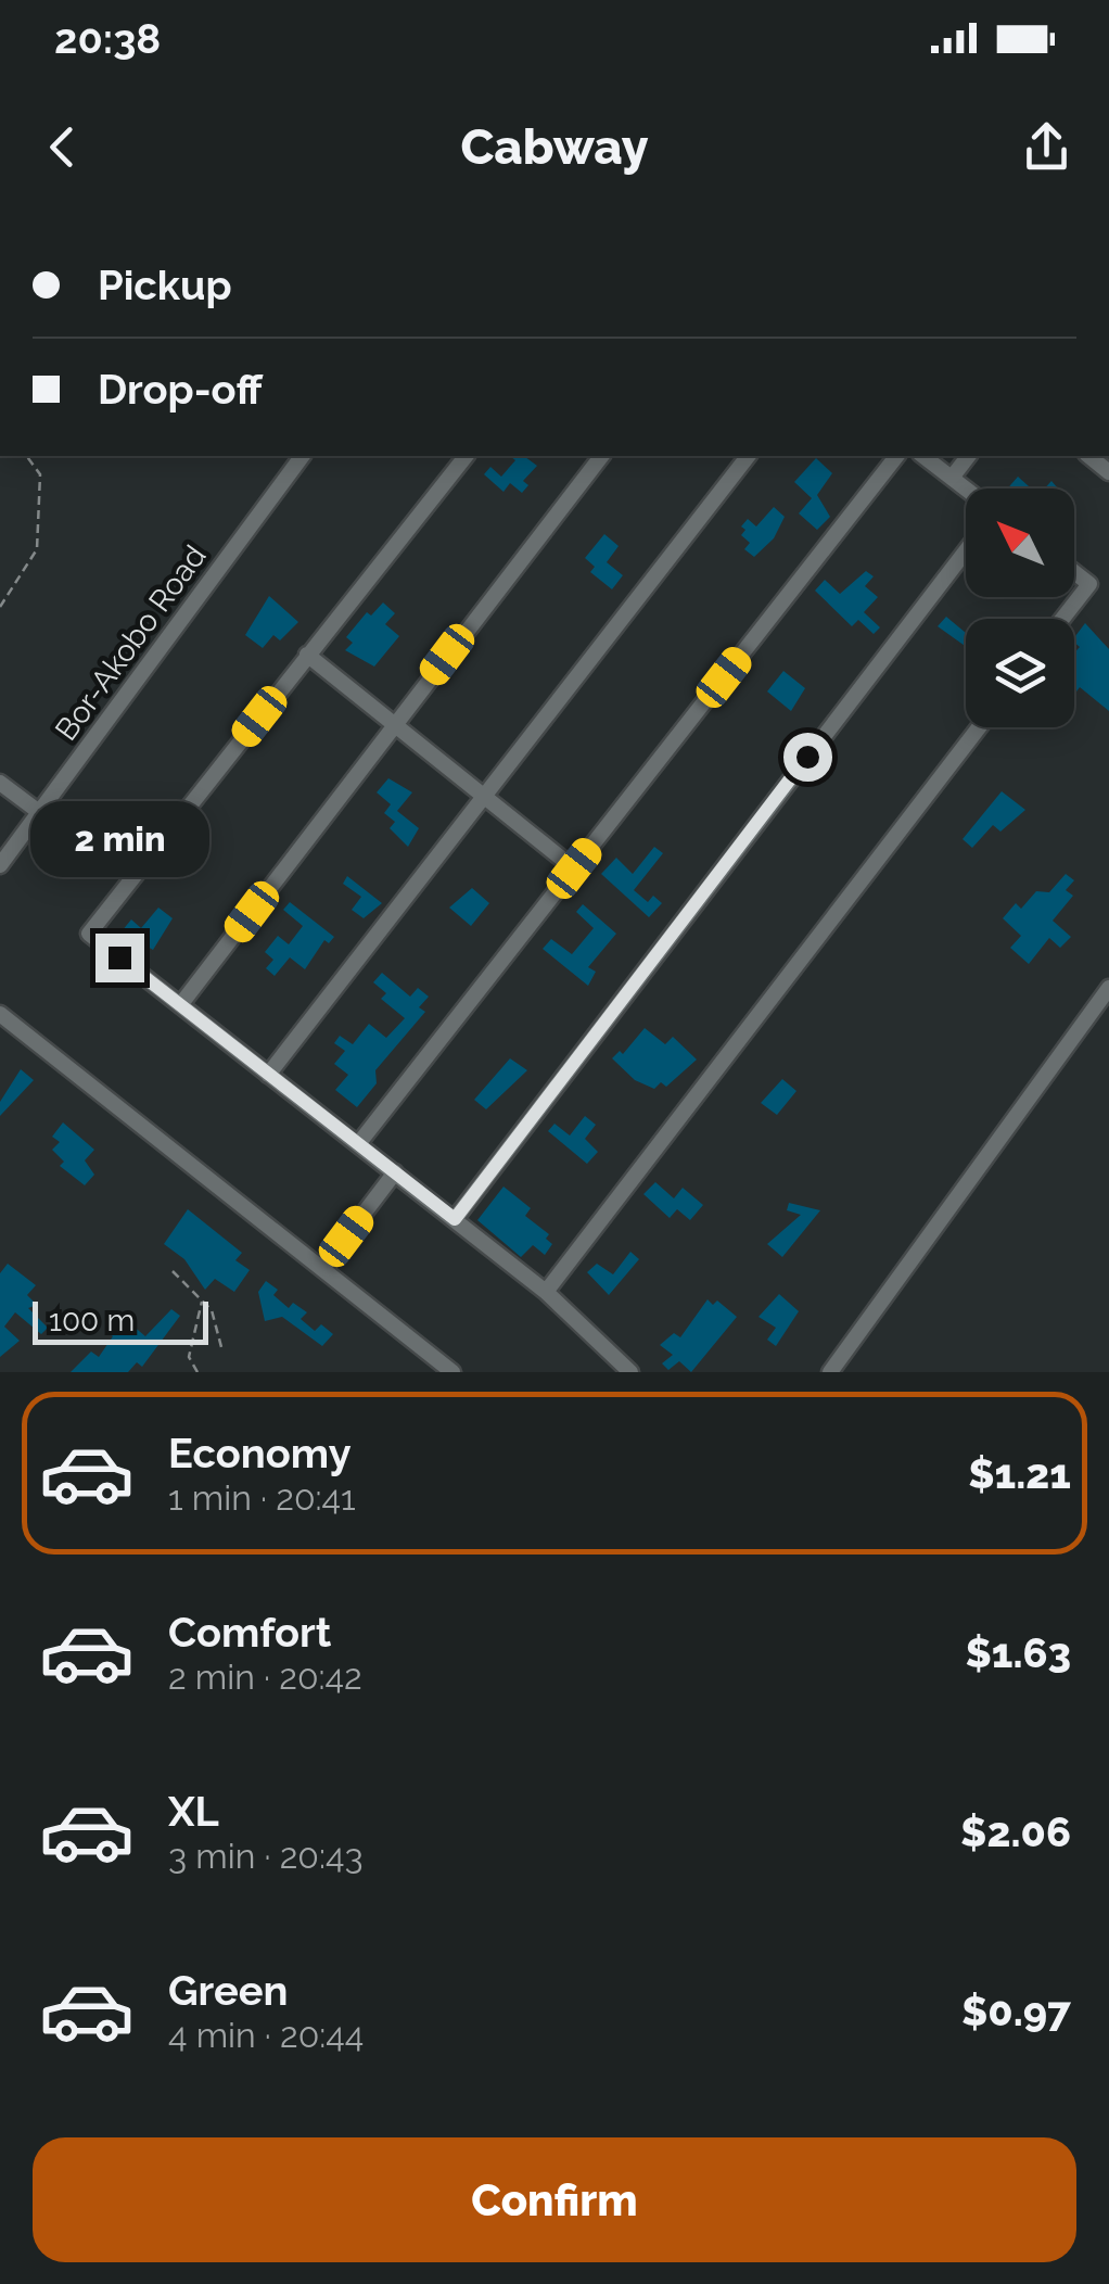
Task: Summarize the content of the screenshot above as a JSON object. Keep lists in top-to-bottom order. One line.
{"streets":{"street":["Bor-Akobo Road"]},"scale_bar":"100 m","north":"top left","page":{"status":"20:38","header":"Cabway","banner":["Pickup","Drop-off"],"bubble":"2 min","scale":"100 m","list":[{"name":"Economy","note":"1 min · 20:41","value":"$1.21"},{"name":"Comfort","note":"2 min · 20:42","value":"$1.63"},{"name":"XL","note":"3 min · 20:43","value":"$2.06"},{"name":"Green","note":"4 min · 20:44","value":"$0.97"}],"buttons":"Confirm"}}
